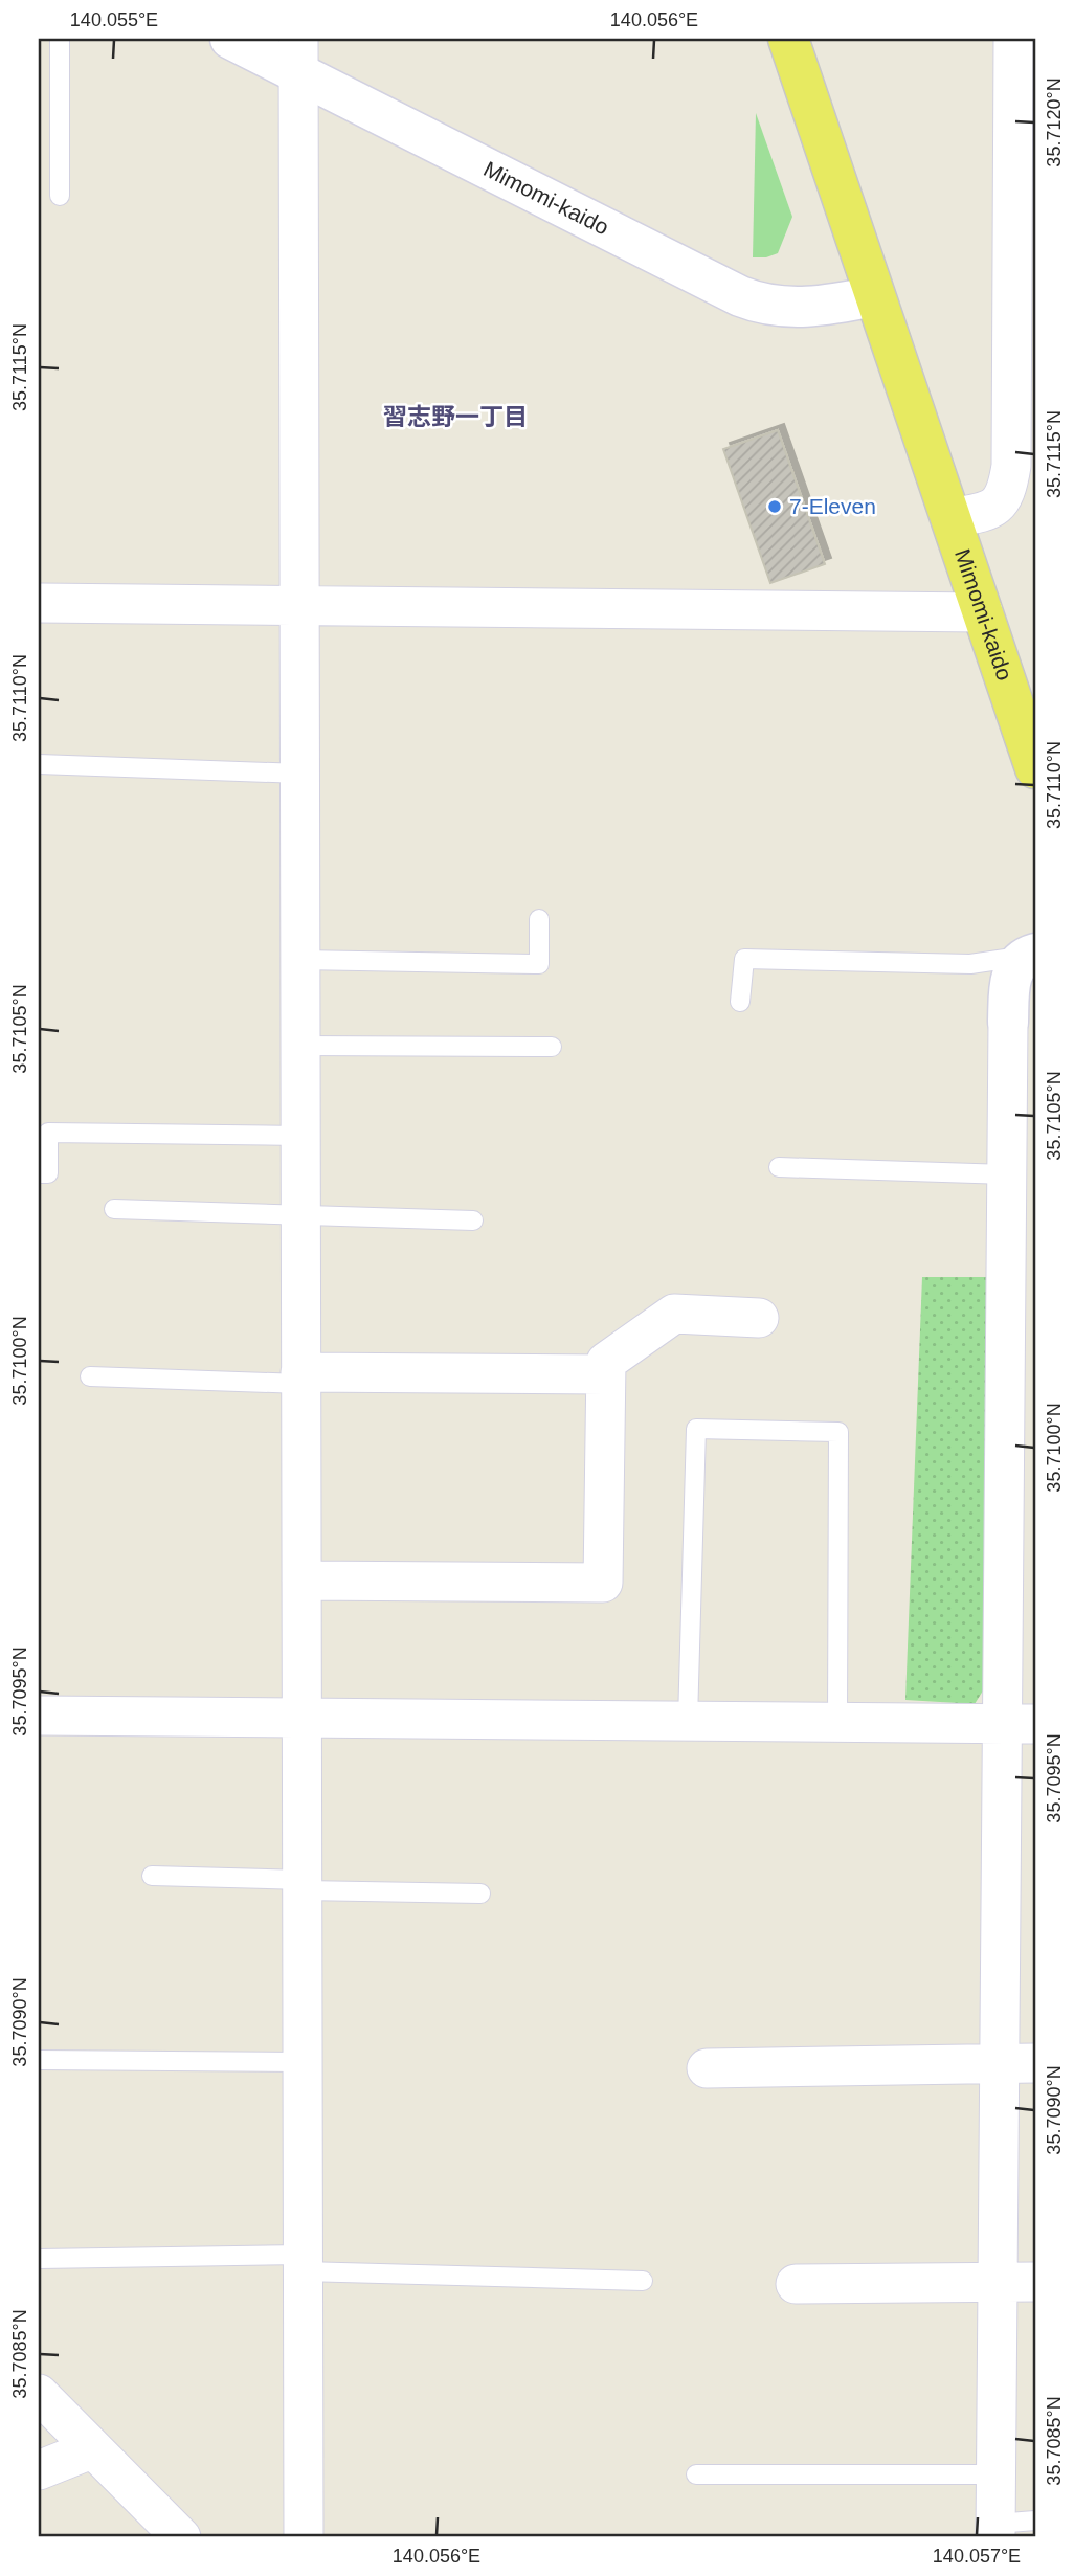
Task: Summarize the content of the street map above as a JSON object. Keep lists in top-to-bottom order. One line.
{"streets":{"main road":["Mimomi-kaido"]},"districts":["習志野一丁目"],"places":["7-Eleven"],"coordinates":["140.055°E","140.056°E","35.7120°N","35.7115°N","35.7110°N","35.7105°N","35.7100°N","35.7095°N","35.7090°N","35.7085°N","140.057°E"]}
